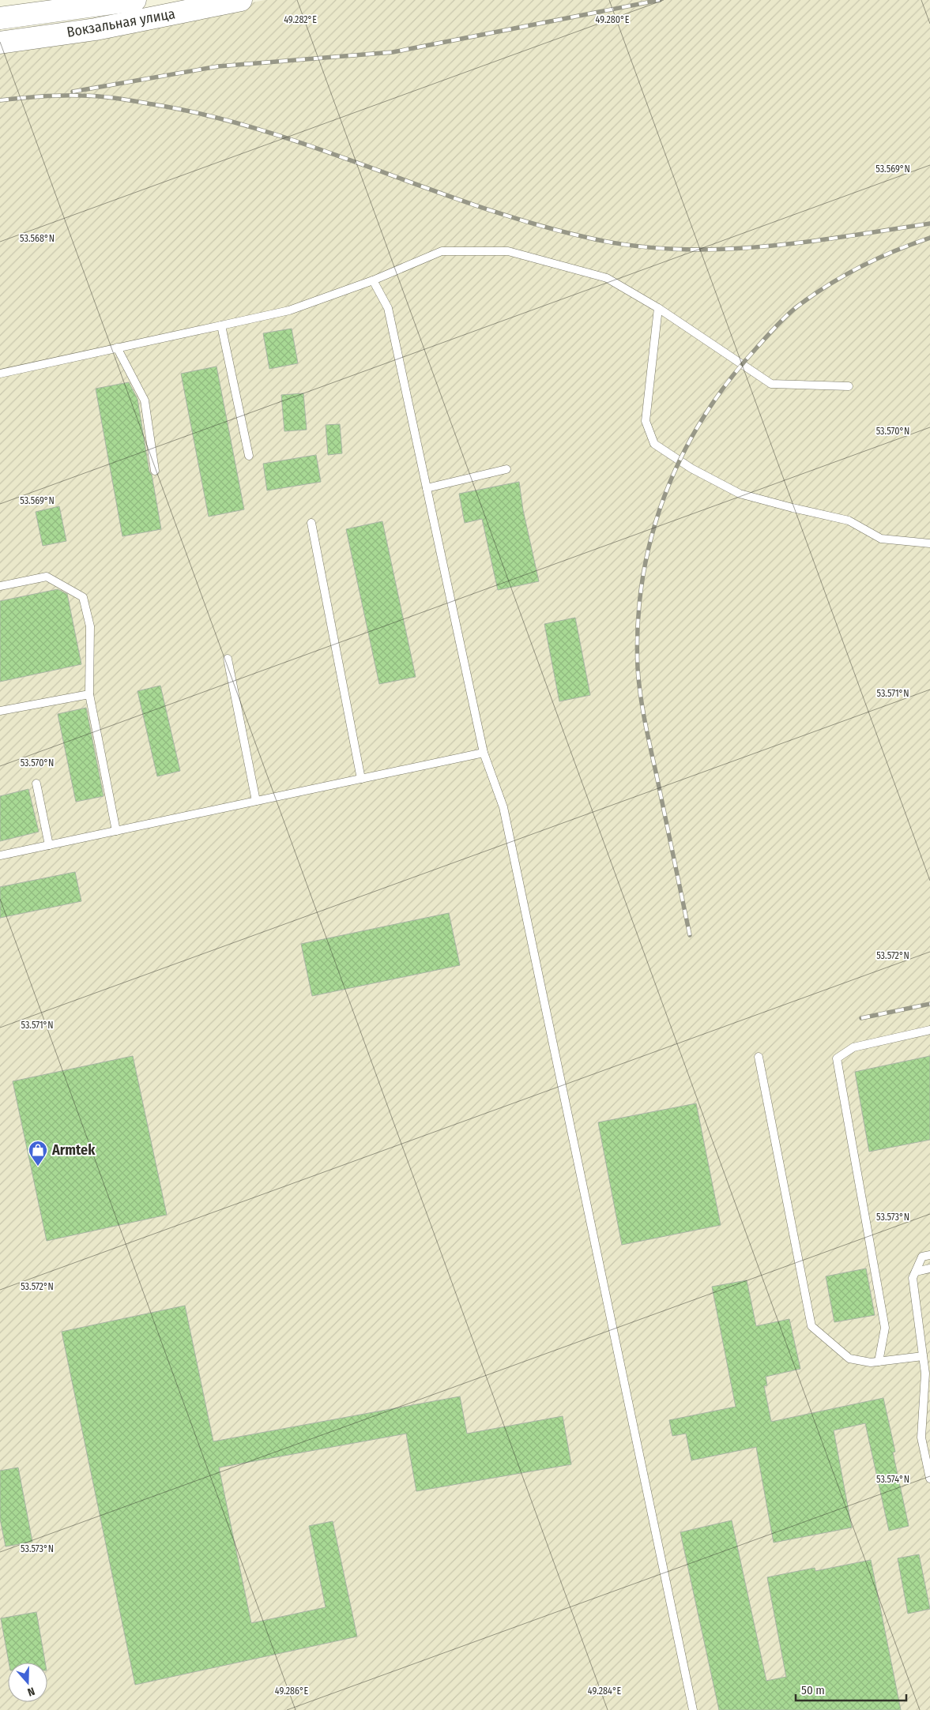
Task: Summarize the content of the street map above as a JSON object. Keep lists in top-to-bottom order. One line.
{"streets":{"main road":["Вокзальная улица"]},"places":{"shop":["Armtek"]},"scale_bar":"50 m","north":"bottom","coordinates":["49.282°E","49.280°E","53.569°N","53.568°N","53.570°N","53.571°N","53.572°N","53.573°N","53.574°N","49.286°E","49.284°E"]}
